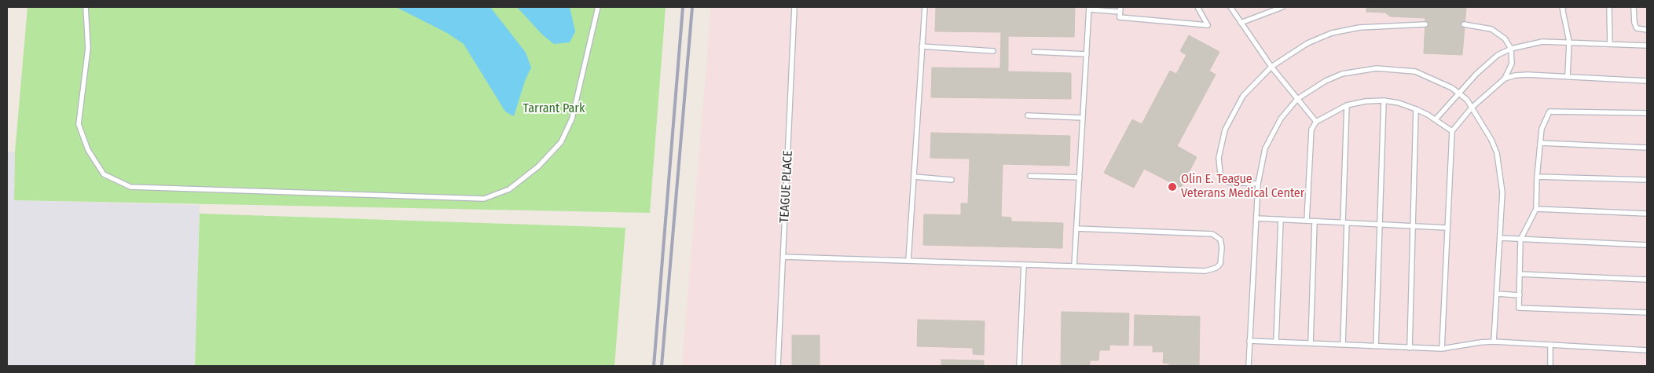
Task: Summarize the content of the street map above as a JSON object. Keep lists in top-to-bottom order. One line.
{"streets":{"lane":["TEAGUE PLACE"]},"parks":["Tarrant Park"],"places":["Olin E. Teague Veterans Medical Center"]}
